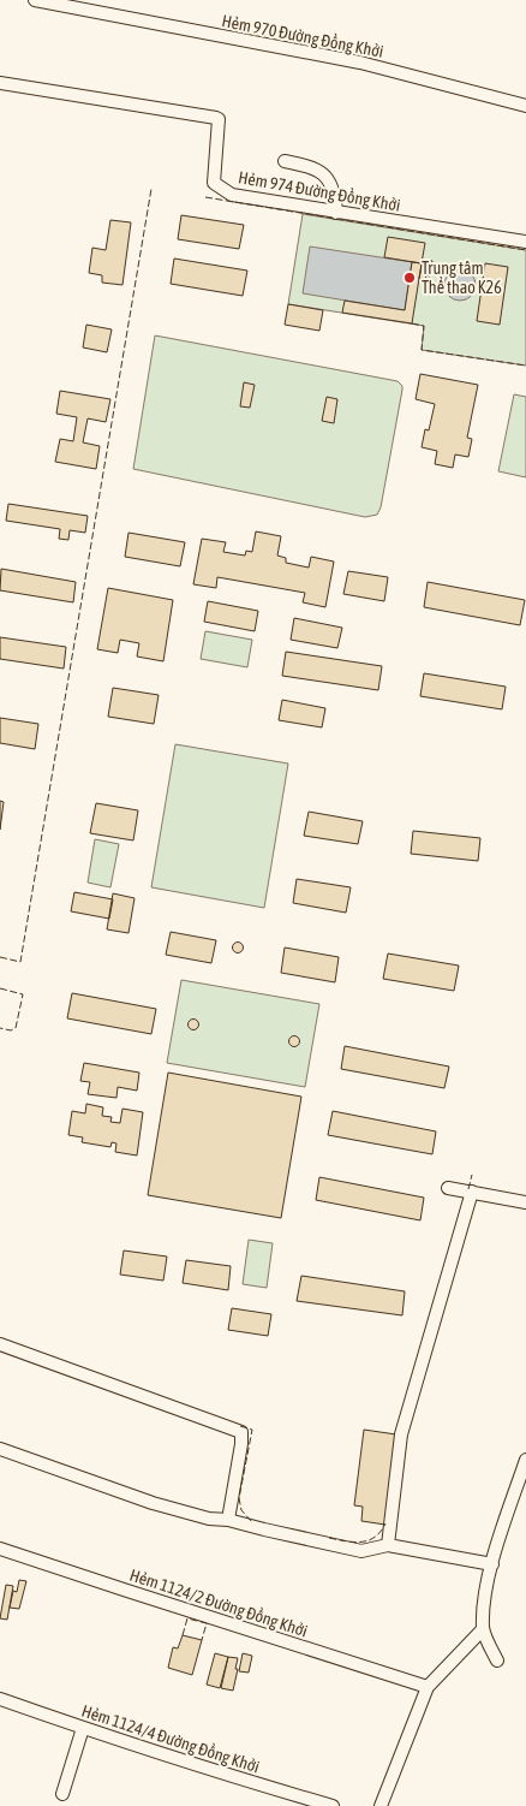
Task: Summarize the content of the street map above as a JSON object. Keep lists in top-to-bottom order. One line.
{"streets":{"street":["Hẻm 970 Đường Đồng Khởi","Hẻm 974 Đường Đồng Khởi","Hẻm 1124/2 Đường Đồng Khởi","Hẻm 1124/4 Đường Đồng Khởi"]},"places":["Trung tâm Thể thao K26"]}
